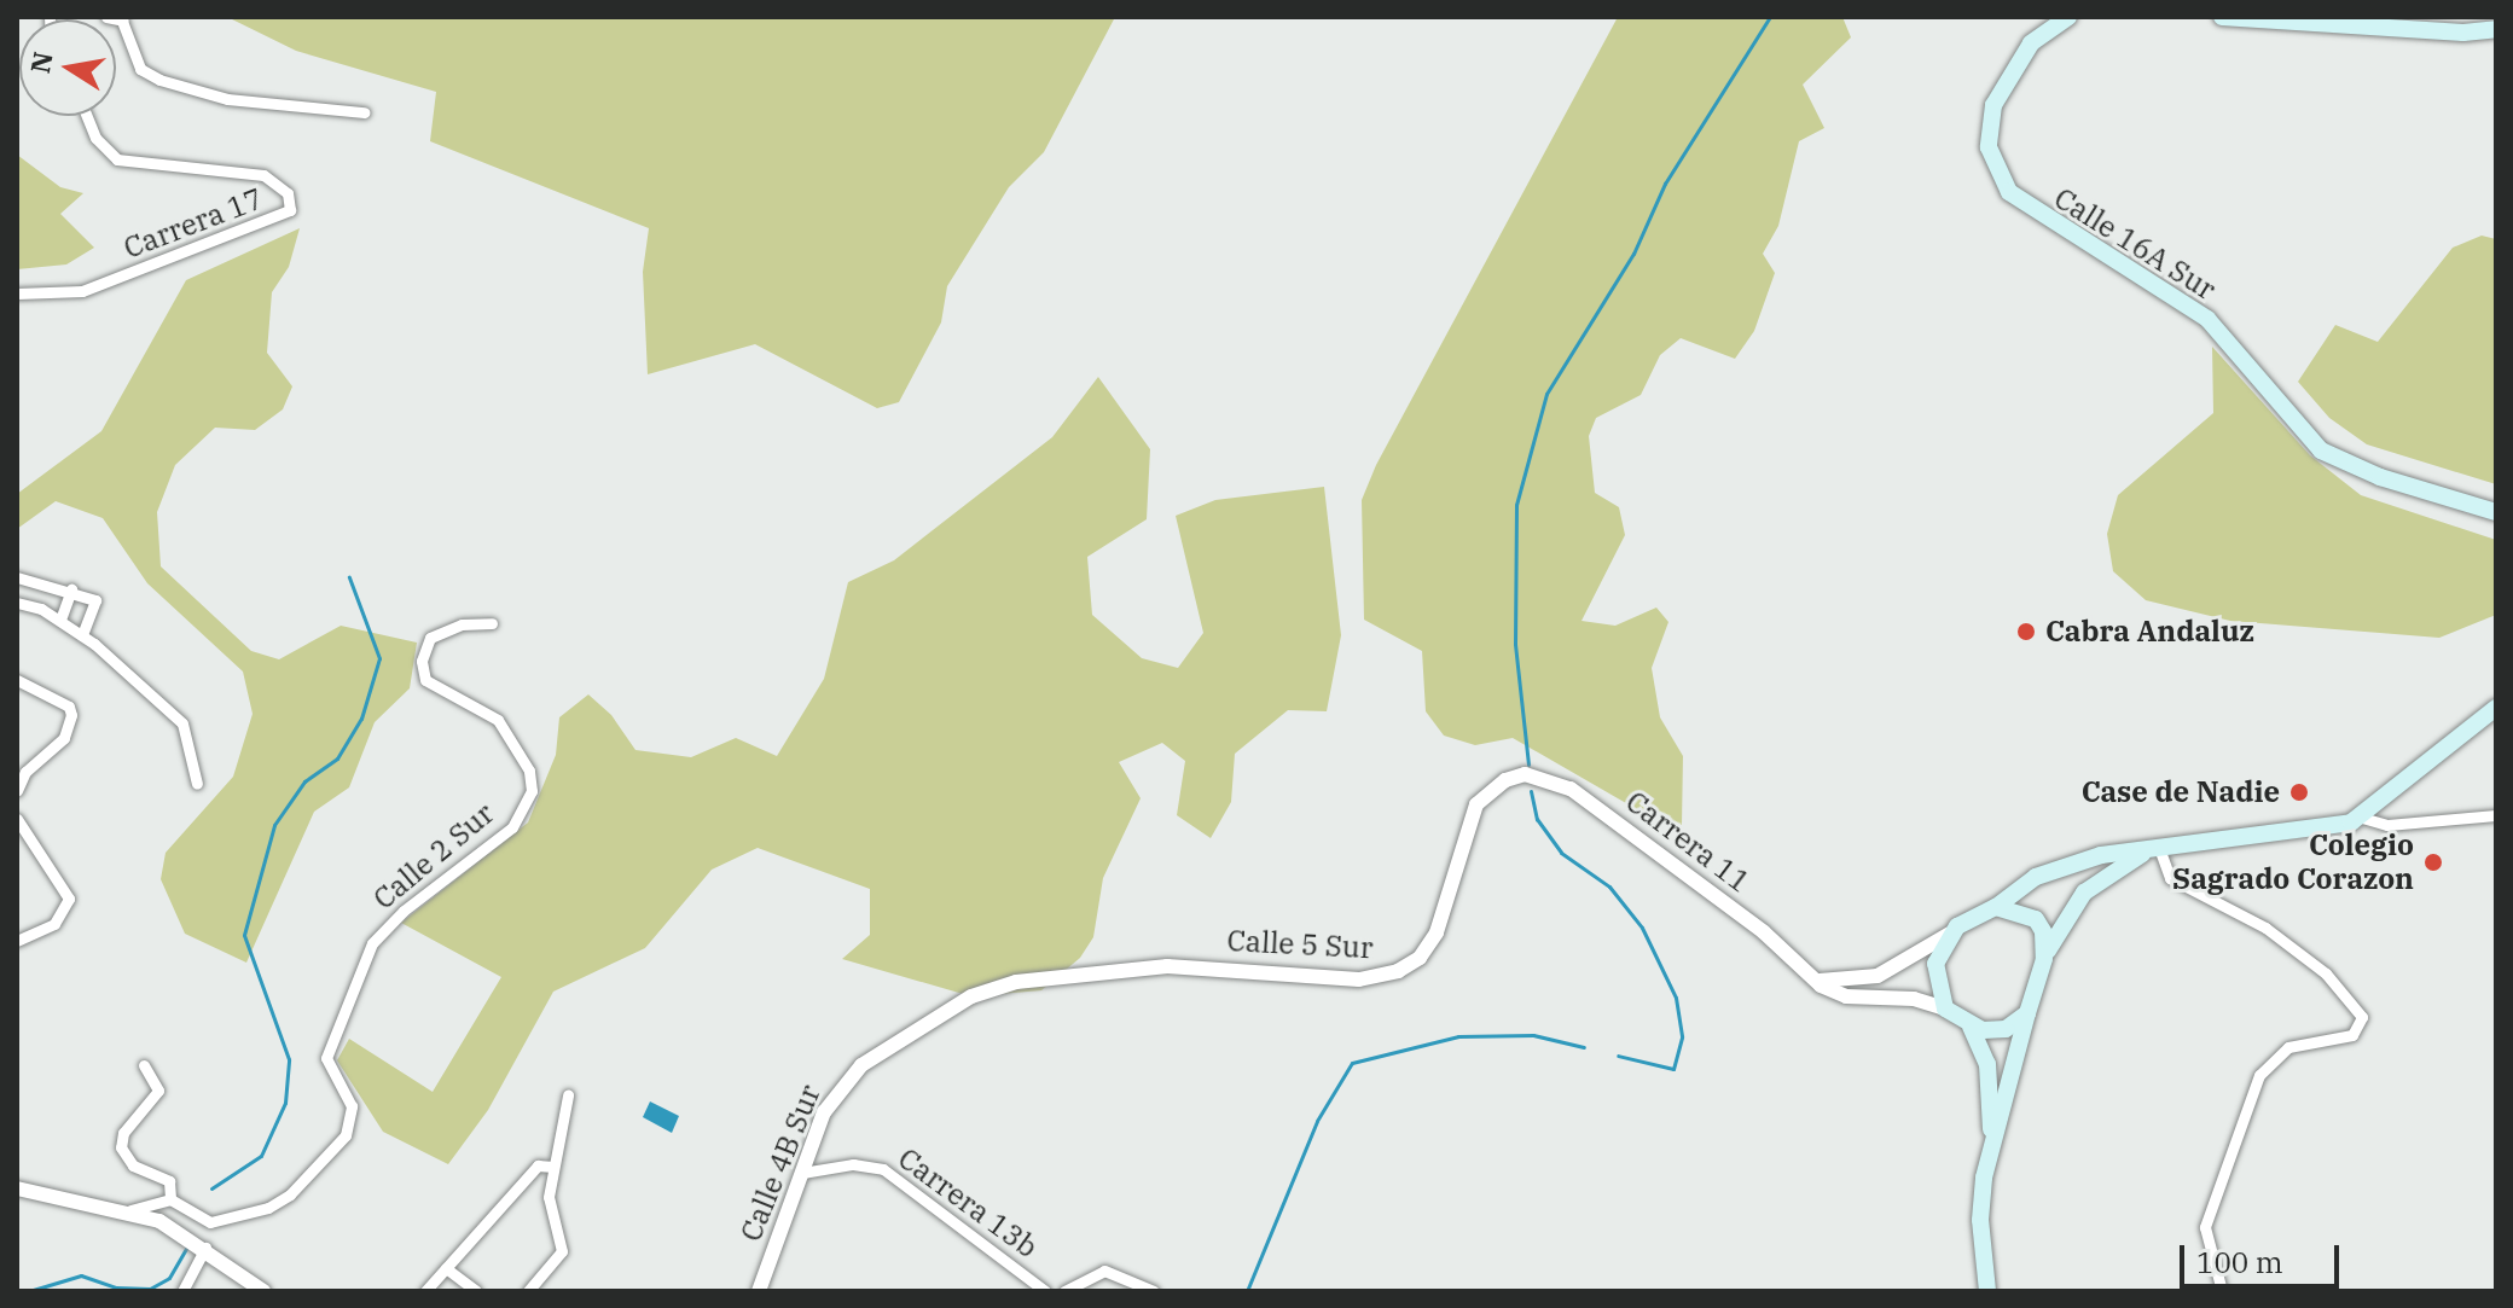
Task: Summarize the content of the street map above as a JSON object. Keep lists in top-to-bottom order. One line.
{"streets":{"main road":["Calle 16A Sur"],"street":["Carrera 17","Carrera 11","Calle 2 Sur","Calle 5 Sur","Calle 4B Sur","Carrera 13b"]},"crossings":[["Carrera 11","Calle 5 Sur"],["Calle 5 Sur","Calle 4B Sur"],["Calle 4B Sur","Carrera 13b"]],"places":["Cabra Andaluz","Case de Nadie","Colegio Sagrado Corazon"],"scale_bar":"100 m","north":"left"}
